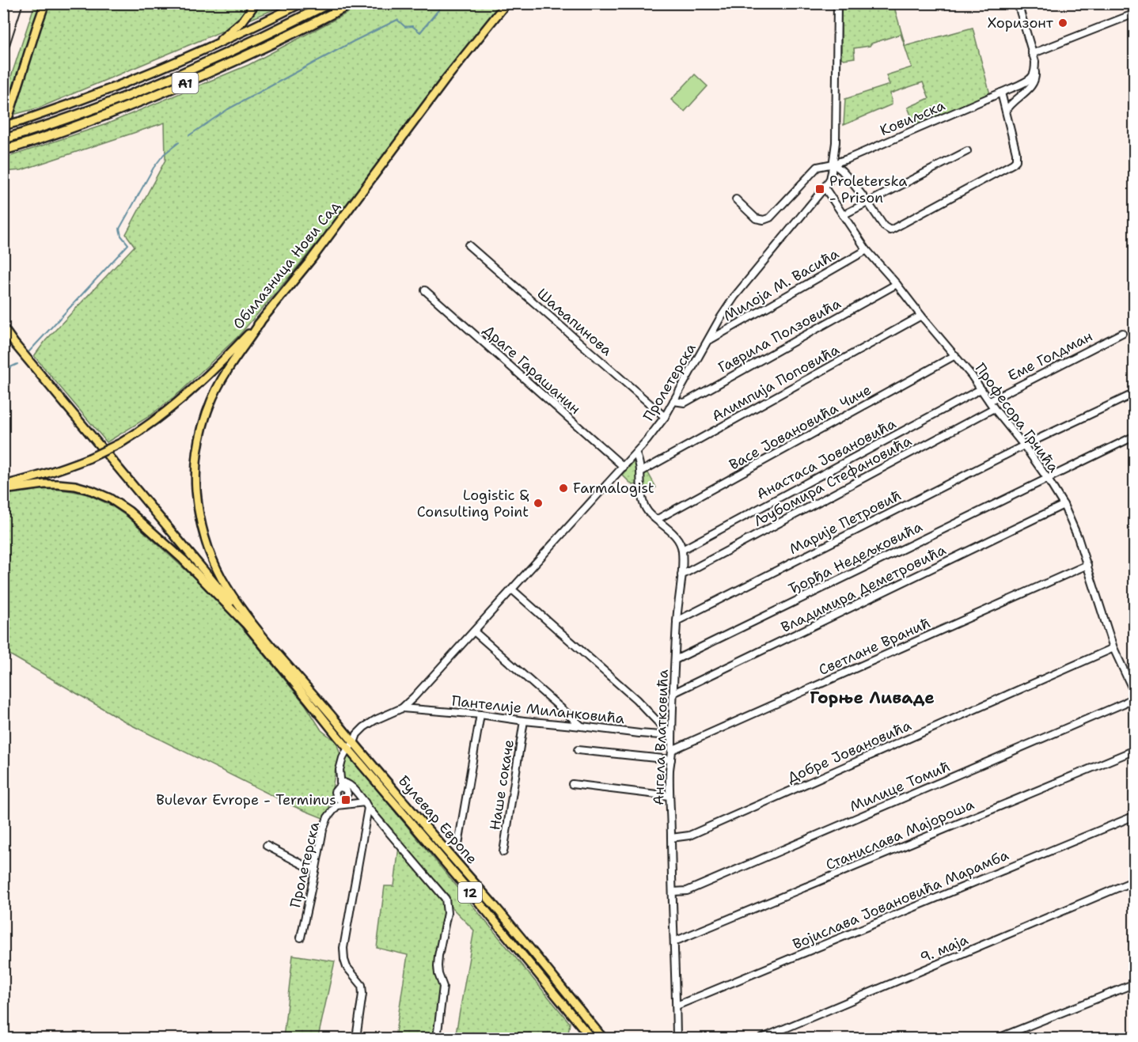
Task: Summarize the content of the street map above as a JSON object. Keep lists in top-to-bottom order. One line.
{"streets":{"highway":["A1"],"main road":["Обилазница Нови Сад","Булевар Европе","12"],"street":["Ковиљска","Милоја М. Васића","Шаљапинова","Гаврила Ползовића","Еме Голдман","Драге Гарашанин","Пролетерска","Алимпија Поповића","Професора Грчића","Васе Јовановића Чиче","Анастаса Јовановића","Љубомира Стефановића","Марије Петровић","Ђорђа Недељковића","Владимира Деметровића","Светлане Вранић","Пантелије Миланковића","Ангела Влатковића","Добре Јовановића","Наше сокаче","Милице Томић","Станислава Мајороша","Војислава Јовановића Марамба","9. маја"]},"crossings":[["Ковиљска","Пролетерска"],["Милоја М. Васића","Пролетерска"],["Милоја М. Васића","Професора Грчића"],["Шаљапинова","Пролетерска"],["Гаврила Ползовића","Пролетерска"],["Гаврила Ползовића","Професора Грчића"],["Еме Голдман","Професора Грчића"],["Драге Гарашанин","Пролетерска"],["Пролетерска","Професора Грчића"],["Пролетерска","Пантелије Миланковића"],["Пролетерска","Булевар Европе"],["Алимпија Поповића","Професора Грчића"],["Професора Грчића","Васе Јовановића Чиче"],["Професора Грчића","Анастаса Јовановића"],["Професора Грчића","Љубомира Стефановића"],["Професора Грчића","Марије Петровић"],["Професора Грчића","Ђорђа Недељковића"],["Професора Грчића","Владимира Деметровића"],["Професора Грчића","Светлане Вранић"],["Професора Грчића","Добре Јовановића"],["Професора Грчића","Милице Томић"],["Анастаса Јовановића","Ангела Влатковића"],["Љубомира Стефановића","Ангела Влатковића"],["Марије Петровић","Ангела Влатковића"],["Ђорђа Недељковића","Ангела Влатковића"],["Владимира Деметровића","Ангела Влатковића"],["Светлане Вранић","Ангела Влатковића"],["Пантелије Миланковића","Ангела Влатковића"],["Пантелије Миланковића","Наше сокаче"],["Ангела Влатковића","Добре Јовановића"],["Ангела Влатковића","Милице Томић"],["Ангела Влатковића","Станислава Мајороша"],["Ангела Влатковића","Војислава Јовановића Марамба"]],"districts":["Горње Ливаде"],"places":{"other":["Хоризонт","Farmalogist","Logistic & Consulting Point"],"transit":["Proleterska - Prison","Bulevar Evrope - Terminus"]}}
